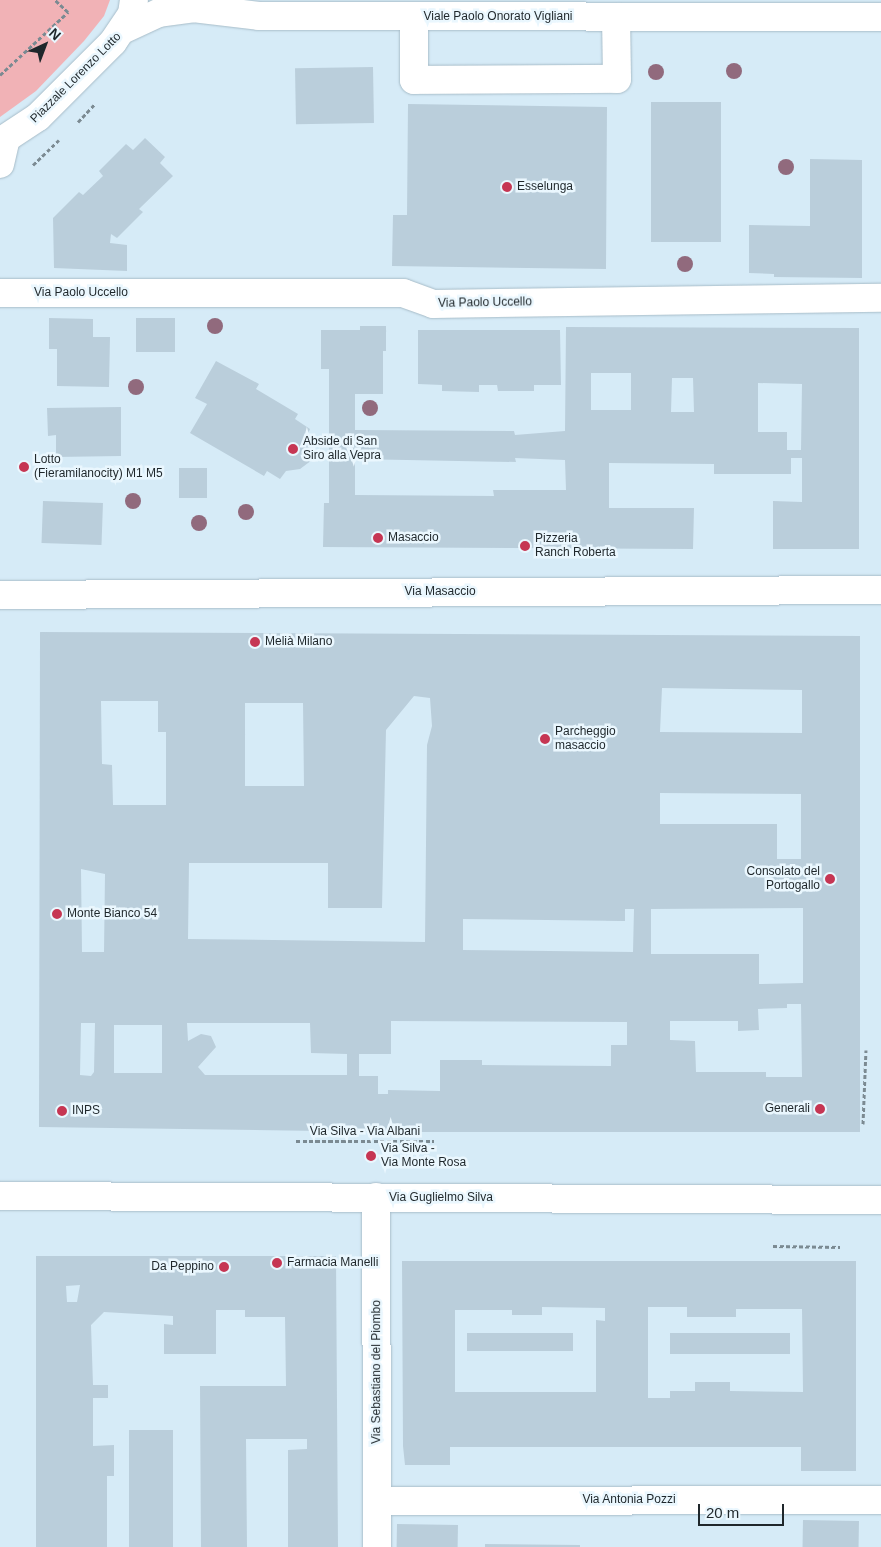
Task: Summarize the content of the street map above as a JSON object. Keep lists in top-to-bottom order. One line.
{"streets":{"street":["Viale Paolo Onorato Vigliani","Piazzale Lorenzo Lotto","Via Paolo Uccello","Via Masaccio","Via Guglielmo Silva","Via Sebastiano del Piombo","Via Antonia Pozzi"],"path":["Via Silva - Via Albani"]},"crossings":[["Viale Paolo Onorato Vigliani","Piazzale Lorenzo Lotto"],["Via Guglielmo Silva","Via Sebastiano del Piombo"],["Via Sebastiano del Piombo","Via Antonia Pozzi"]],"places":["Esselunga","Abside di San Siro alla Vepra","Lotto (Fieramilanocity) M1 M5","Masaccio","Pizzeria Ranch Roberta","Melià Milano","Parcheggio masaccio","Consolato del Portogallo","Monte Bianco 54","Generali","INPS","Via Silva - Via Monte Rosa","Farmacia Manelli","Da Peppino"],"scale_bar":"20 m","north":"top right"}
